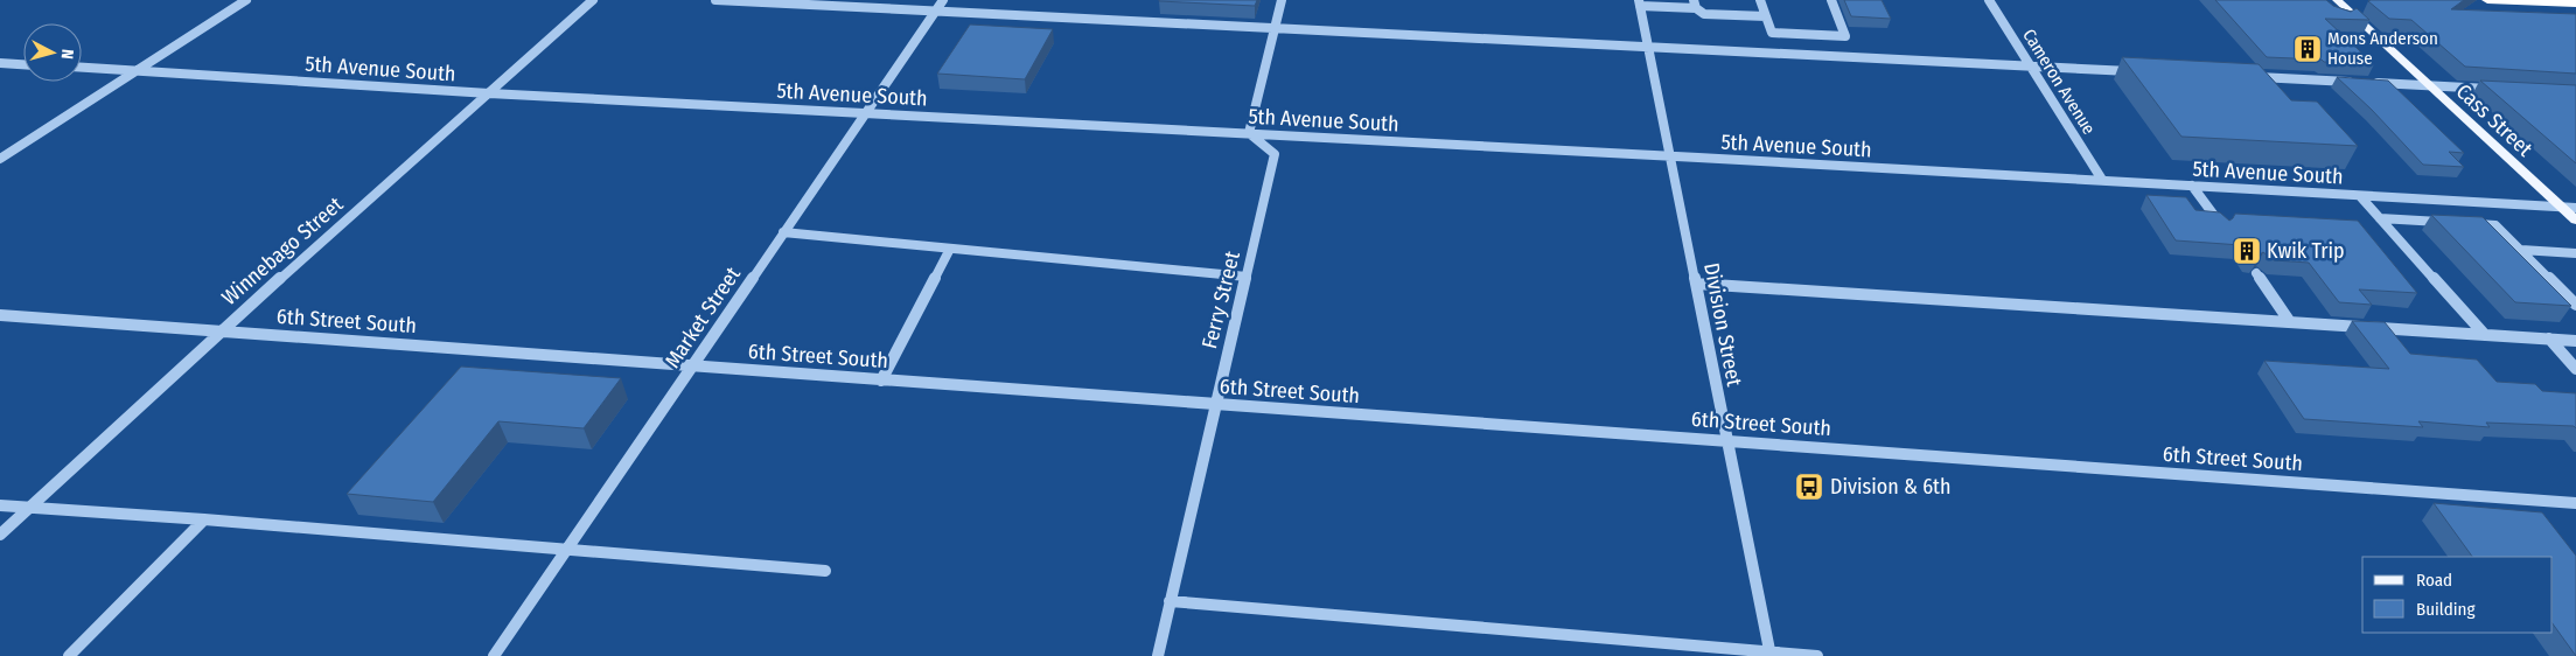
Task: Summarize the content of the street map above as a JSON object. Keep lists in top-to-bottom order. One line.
{"streets":{"main road":["Cass Street"],"street":["5th Avenue South","Cameron Avenue","Winnebago Street","Ferry Street","Market Street","6th Street South","Division Street"]},"crossings":[["5th Avenue South","Cameron Avenue"],["5th Avenue South","Cass Street"],["5th Avenue South","Winnebago Street"],["5th Avenue South","Ferry Street"],["5th Avenue South","Market Street"],["5th Avenue South","Division Street"],["Winnebago Street","6th Street South"],["Ferry Street","6th Street South"],["Market Street","6th Street South"],["6th Street South","Division Street"]],"places":{"building":["Mons Anderson House","Kwik Trip"],"bus stop":["Division & 6th"]},"legend":["Road","Building"],"north":"right"}
